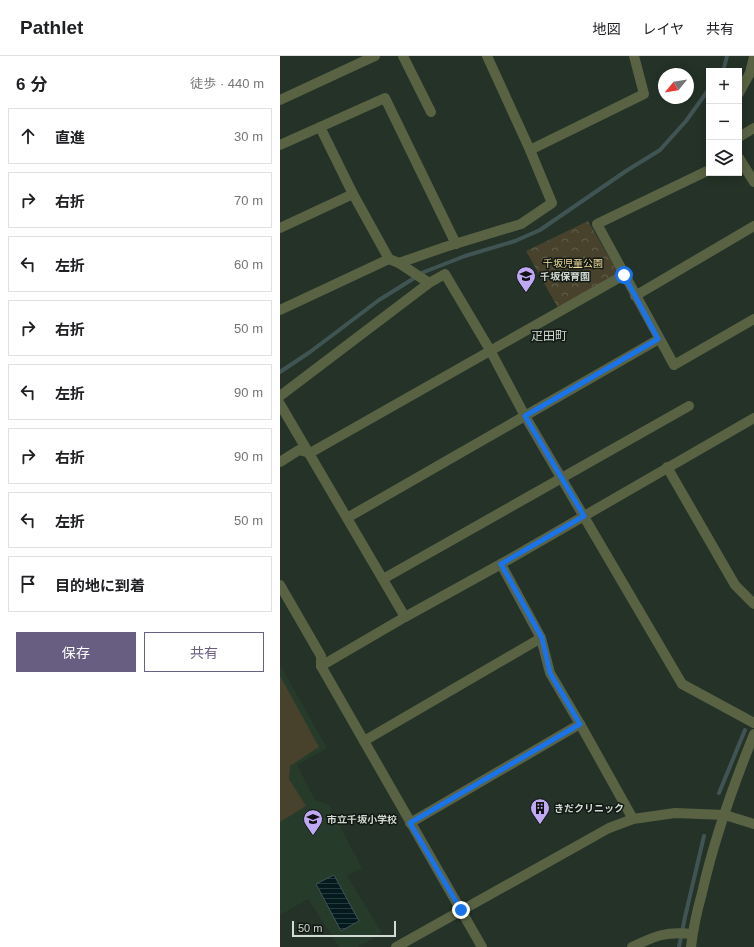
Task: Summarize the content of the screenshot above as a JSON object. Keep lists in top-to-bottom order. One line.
{"districts":["疋田町"],"parks":["千坂児童公園"],"places":{"school or university":["千坂保育園","市立千坂小学校"],"building":["きだクリニック"]},"scale_bar":"50 m","north":"bottom left","page":{"header":"Pathlet","nav":["地図","レイヤ","共有"],"heading":["6 分","徒歩 · 440 m"],"map_buttons":["+","−"],"list":[["直進","30 m"],["右折","70 m"],["左折","60 m"],["右折","50 m"],["左折","90 m"],["右折","90 m"],["左折","50 m"],"目的地に到着"],"buttons":["保存","共有"],"scale":"50 m"}}
